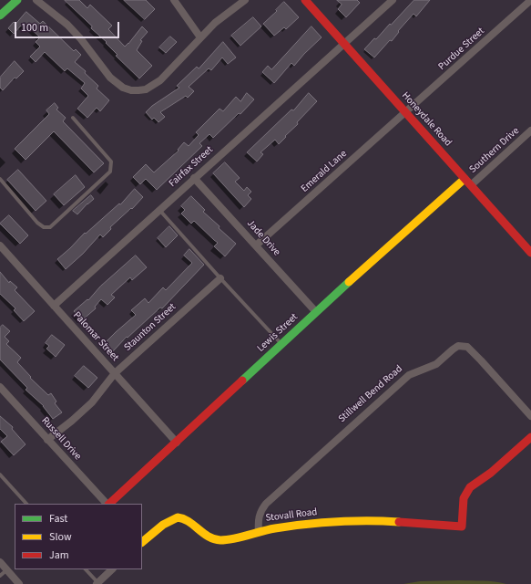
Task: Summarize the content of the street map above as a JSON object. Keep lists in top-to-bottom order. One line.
{"streets":{"street":["Purdue Street","Honeydale Road","Southern Drive","Fairfax Street","Emerald Lane","Jade Drive","Staunton Street","Lewis Street","Palomar Street","Stillwell Bend Road","Russell Drive","Stovall Road"]},"crossings":[["Purdue Street","Honeydale Road"],["Purdue Street","Emerald Lane"],["Honeydale Road","Southern Drive"],["Honeydale Road","Fairfax Street"],["Honeydale Road","Emerald Lane"],["Honeydale Road","Lewis Street"],["Fairfax Street","Jade Drive"],["Fairfax Street","Palomar Street"],["Emerald Lane","Jade Drive"],["Jade Drive","Lewis Street"],["Staunton Street","Palomar Street"],["Staunton Street","Russell Drive"],["Lewis Street","Palomar Street"],["Stillwell Bend Road","Stovall Road"]],"legend":["Fast","Slow","Jam"],"scale_bar":"100 m"}
